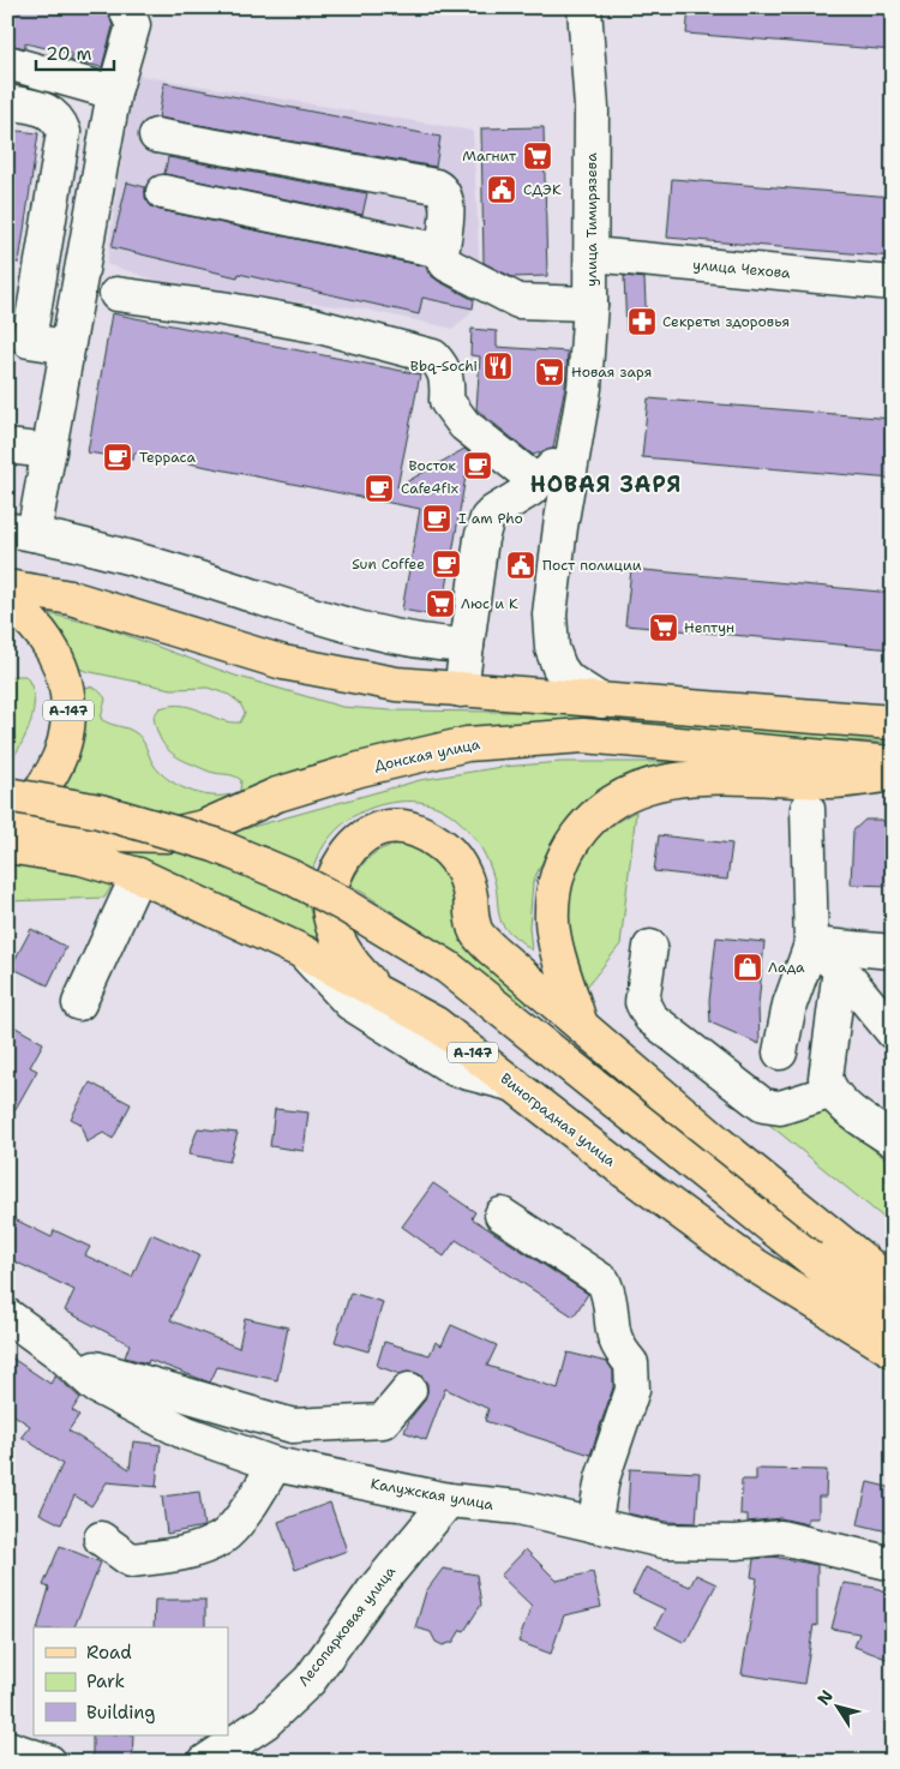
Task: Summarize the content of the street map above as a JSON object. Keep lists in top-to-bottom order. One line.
{"streets":{"main road":["А-147","Донская улица","Виноградная улица"],"street":["улица Тимирязева","улица Чехова","Калужская улица","Лесопарковая улица"]},"crossings":[["улица Тимирязева","улица Чехова"],["А-147","Виноградная улица"],["Калужская улица","Лесопарковая улица"]],"districts":["НОВАЯ ЗАРЯ"],"places":{"supermarket":["Магнит","Новая заря","Люс и К","Нептун"],"public building":["СДЭК","Пост полиции"],"pharmacy":["Секреты здоровья"],"restaurant":["Bbq-Sochi"],"cafe":["Терраса","Восток","Cafe4fix","I am Pho","Sun Coffee"],"shop":["Лада"]},"legend":["Road","Park","Building"],"scale_bar":"20 m","north":"top left"}
